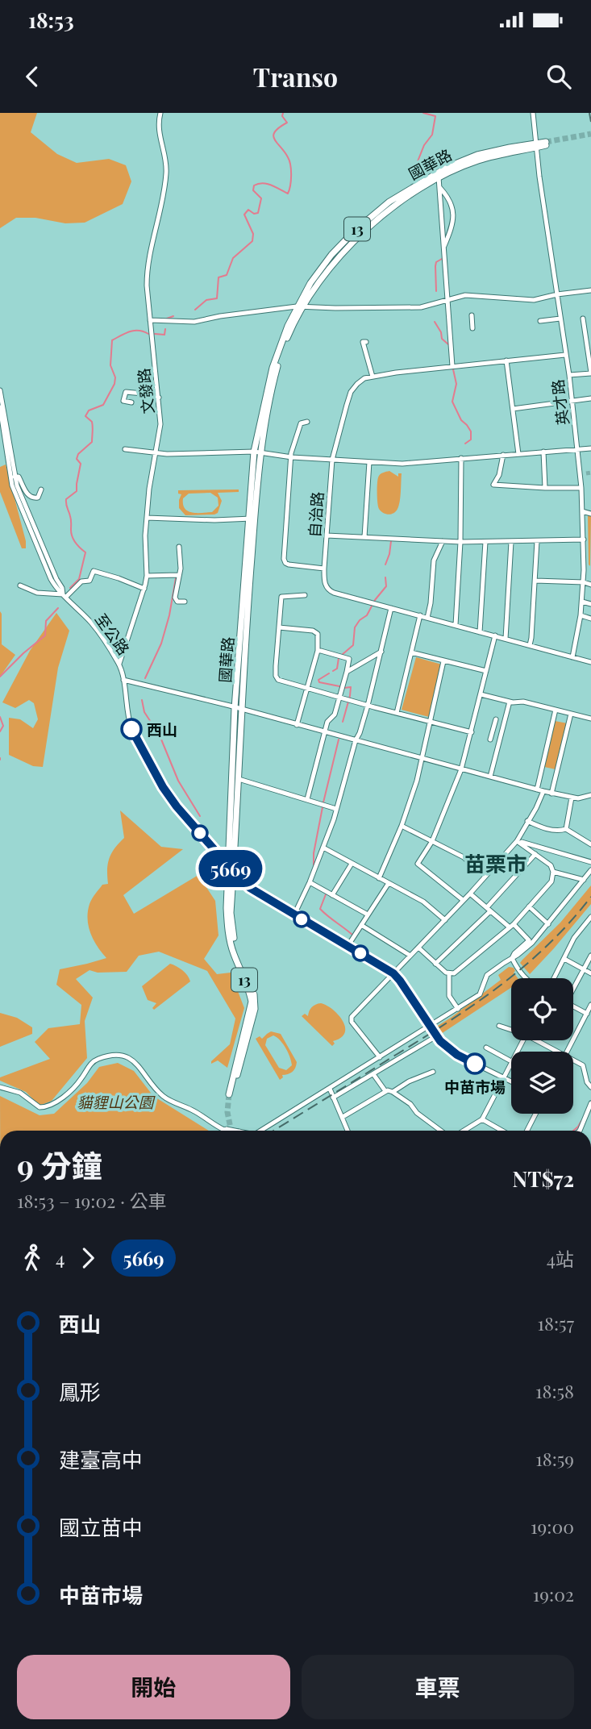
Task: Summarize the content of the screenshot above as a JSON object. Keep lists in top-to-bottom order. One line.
{"streets":{"main road":["國華路","13"],"street":["文發路","英才路","自治路","至公路"]},"crossings":[["國華路","英才路"],["國華路","至公路"],["文發路","至公路"],["英才路","自治路"]],"districts":["苗栗市"],"parks":["貓貍山公園"],"places":["西山","中苗市場"],"lines":["bus line 5669"],"page":{"status":"18:53","header":"Transo","on_map":"5669","heading":["9 分鐘","18:53 – 19:02 · 公車","NT$72"],"legs":["4","5669","4站"],"list":[{"name":"西山","value":"18:57"},{"name":"鳳形","value":"18:58"},{"name":"建臺高中","value":"18:59"},{"name":"國立苗中","value":"19:00"},{"name":"中苗市場","value":"19:02"}],"buttons":["開始","車票"]}}
